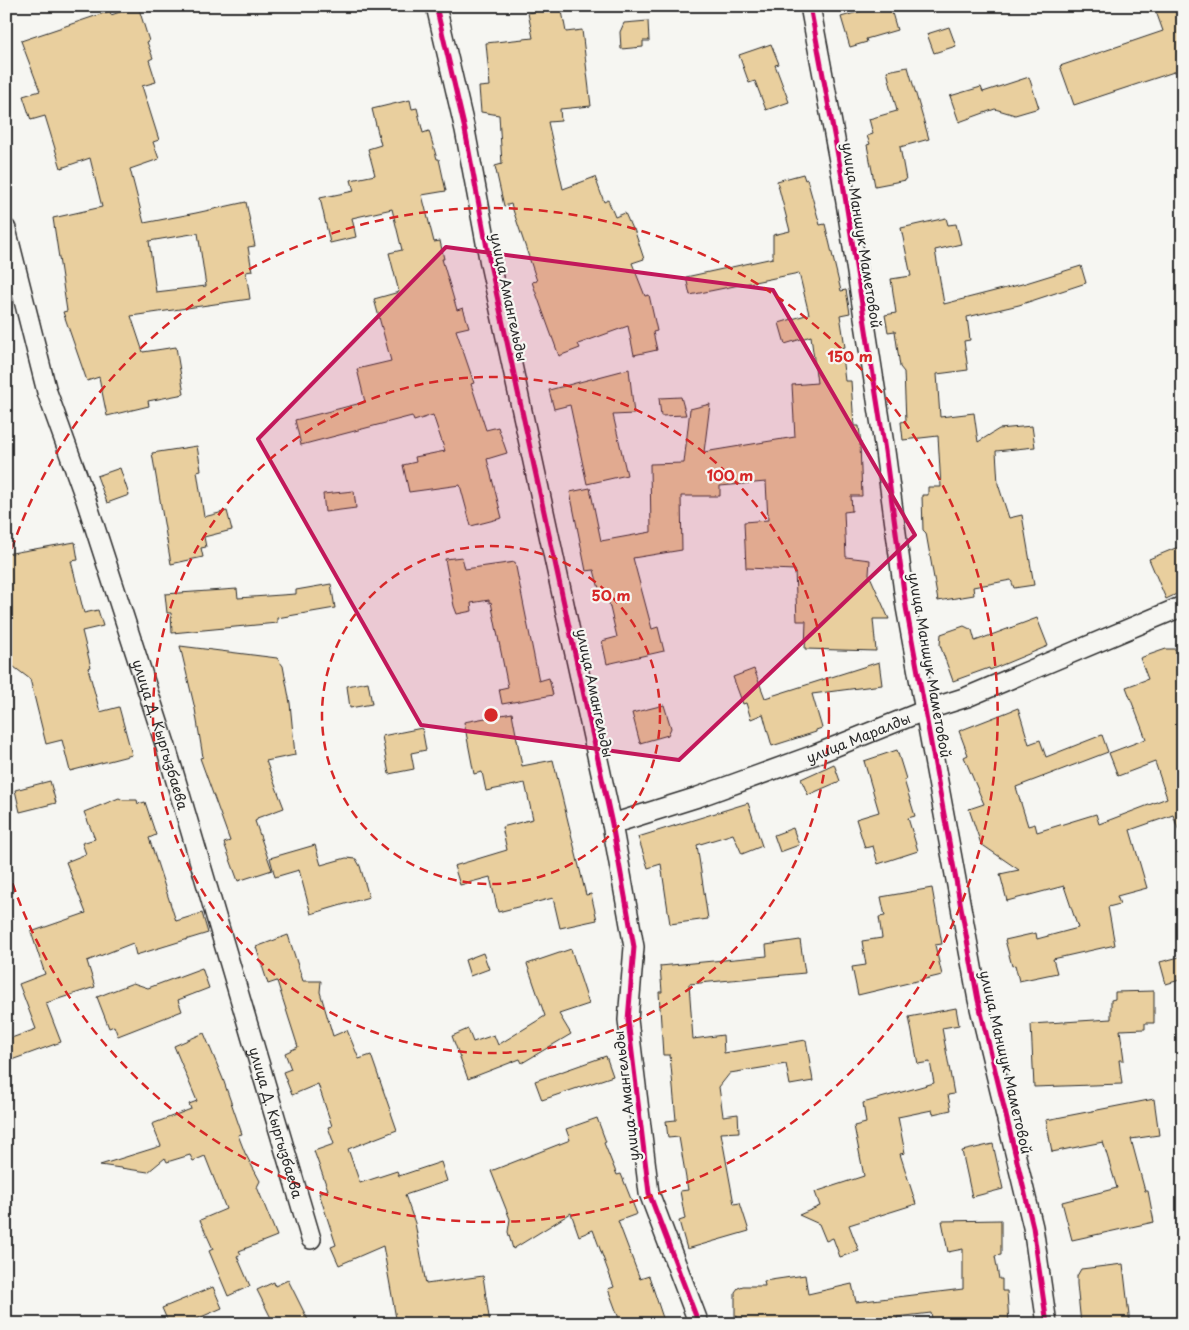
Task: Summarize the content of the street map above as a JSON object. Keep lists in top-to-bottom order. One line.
{"streets":{"street":["улица Маншук Маметовой","улица Амангельды","улица Д. Кыргызбаева","улица Маралды"]},"crossings":[["улица Маншук Маметовой","улица Маралды"],["улица Амангельды","улица Маралды"]],"rings":["150 m","100 m","50 m"]}
